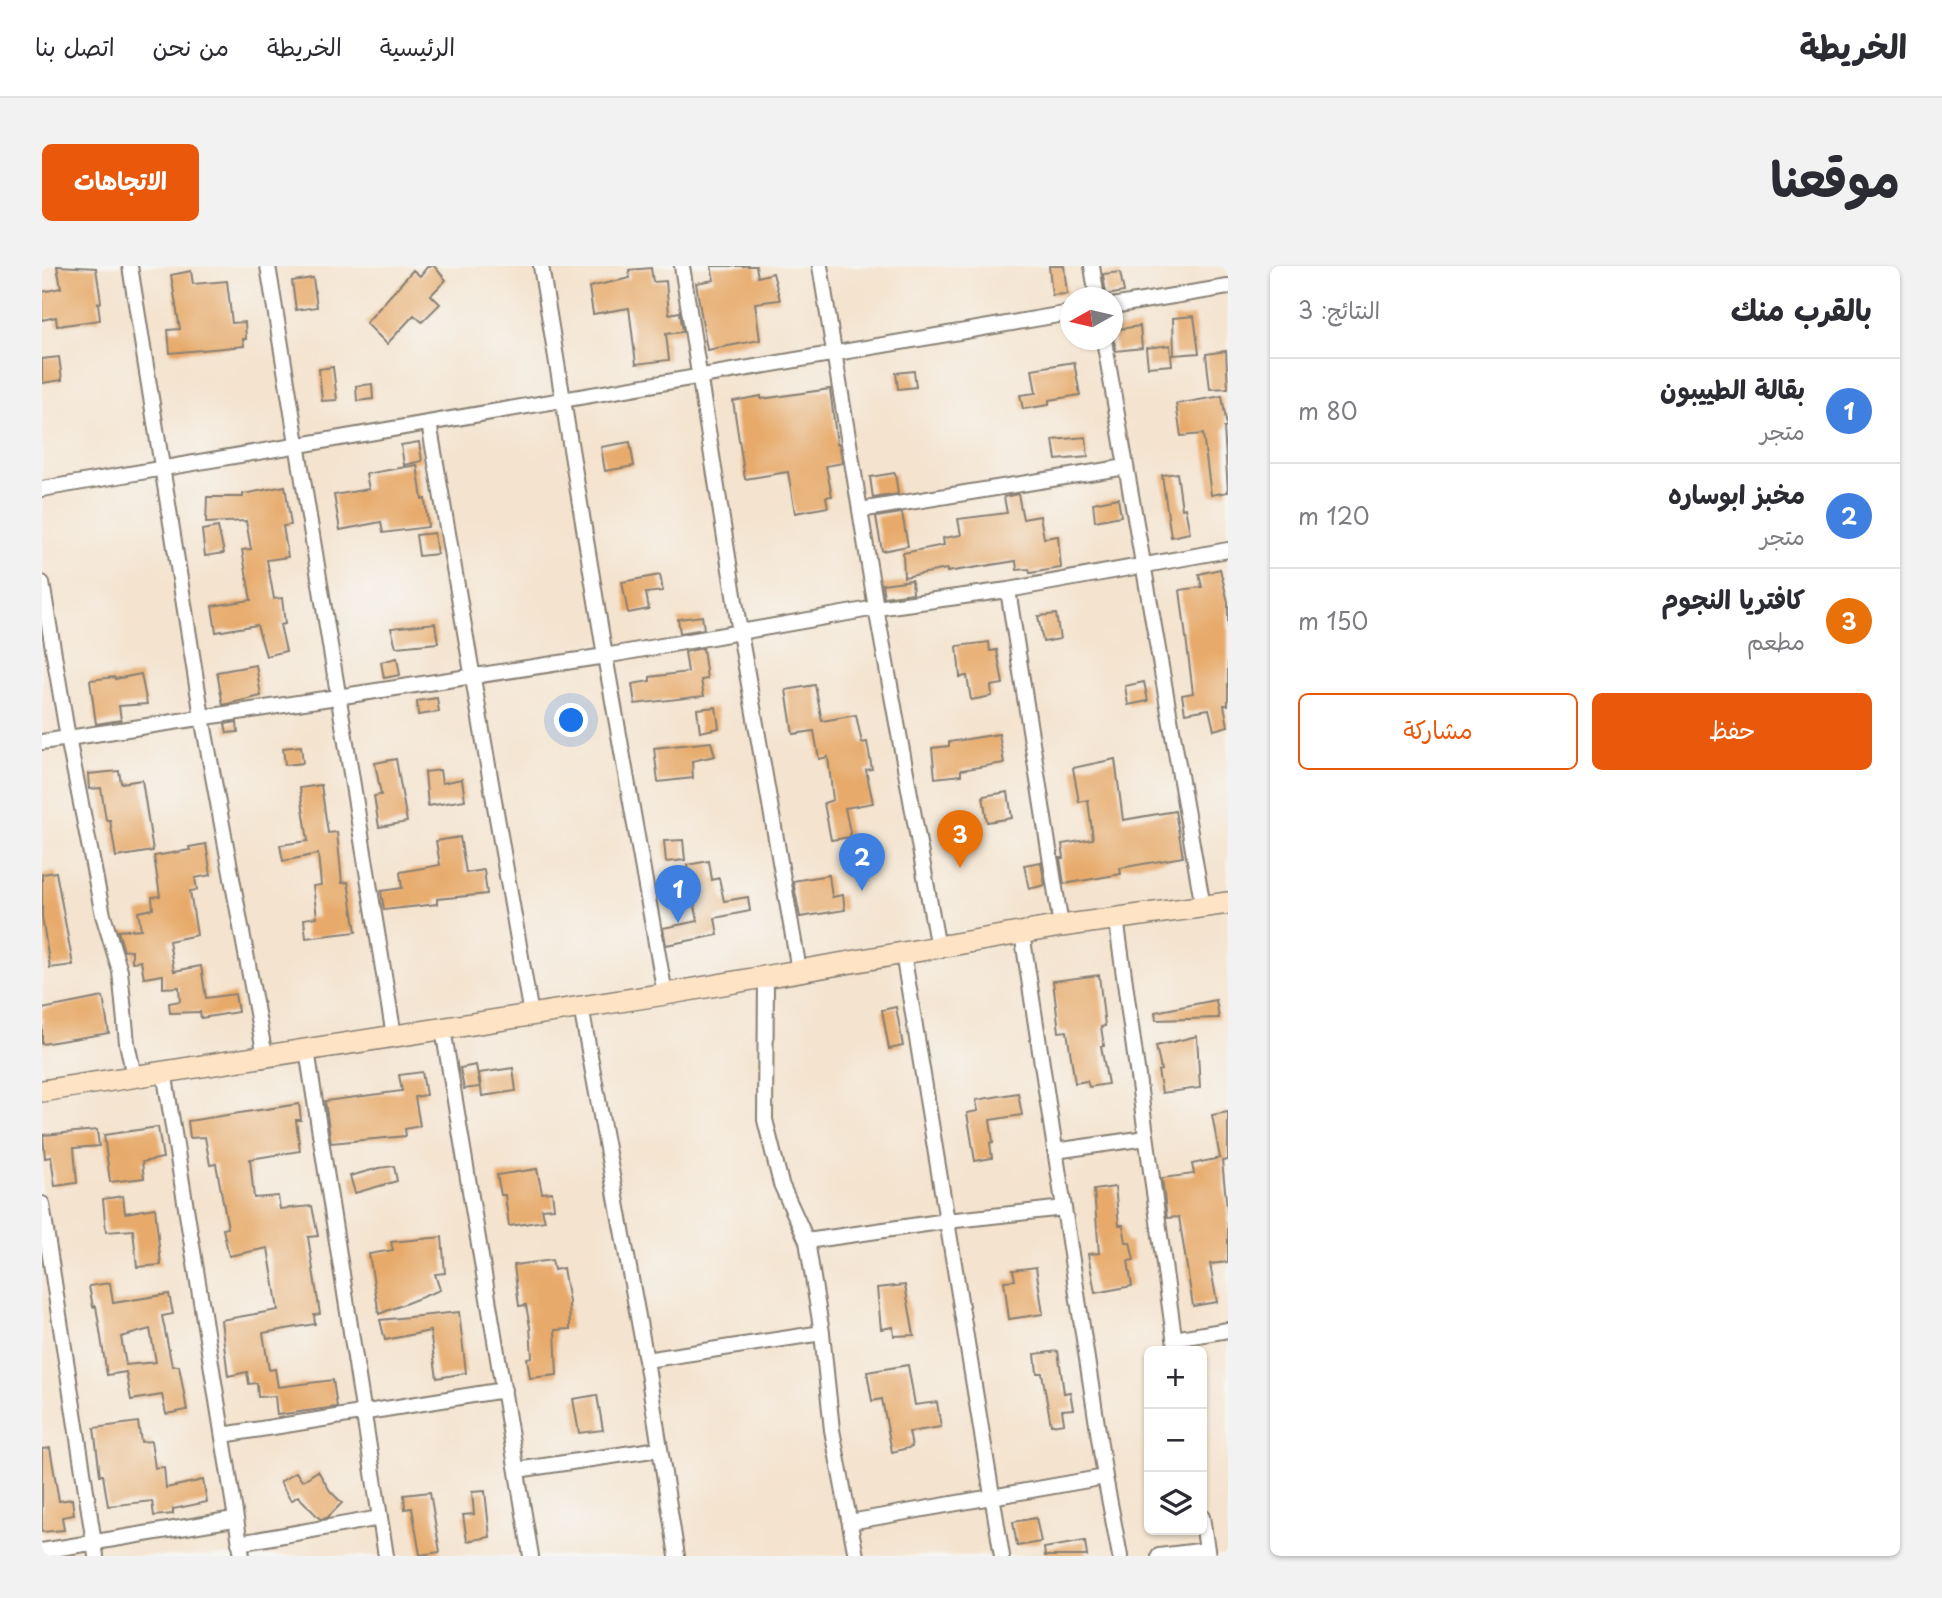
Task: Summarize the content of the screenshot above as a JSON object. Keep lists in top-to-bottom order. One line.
{"north":"left","page":{"header":"الخريطة","nav":["الرئيسية","الخريطة","من نحن","اتصل بنا"],"title":"موقعنا","buttons":["الاتجاهات",["حفظ","مشاركة"]],"heading":["بالقرب منك","النتائج: 3"],"list":[{"mark":"1","name":"بقالة الطييبون","note":"متجر","value":"80 m"},{"mark":"2","name":"مخبز ابوساره","note":"متجر","value":"120 m"},{"mark":"3","name":"كافتريا النجوم","note":"مطعم","value":"150 m"}],"pins":["3","2","1"],"map_buttons":["+","−"]}}
